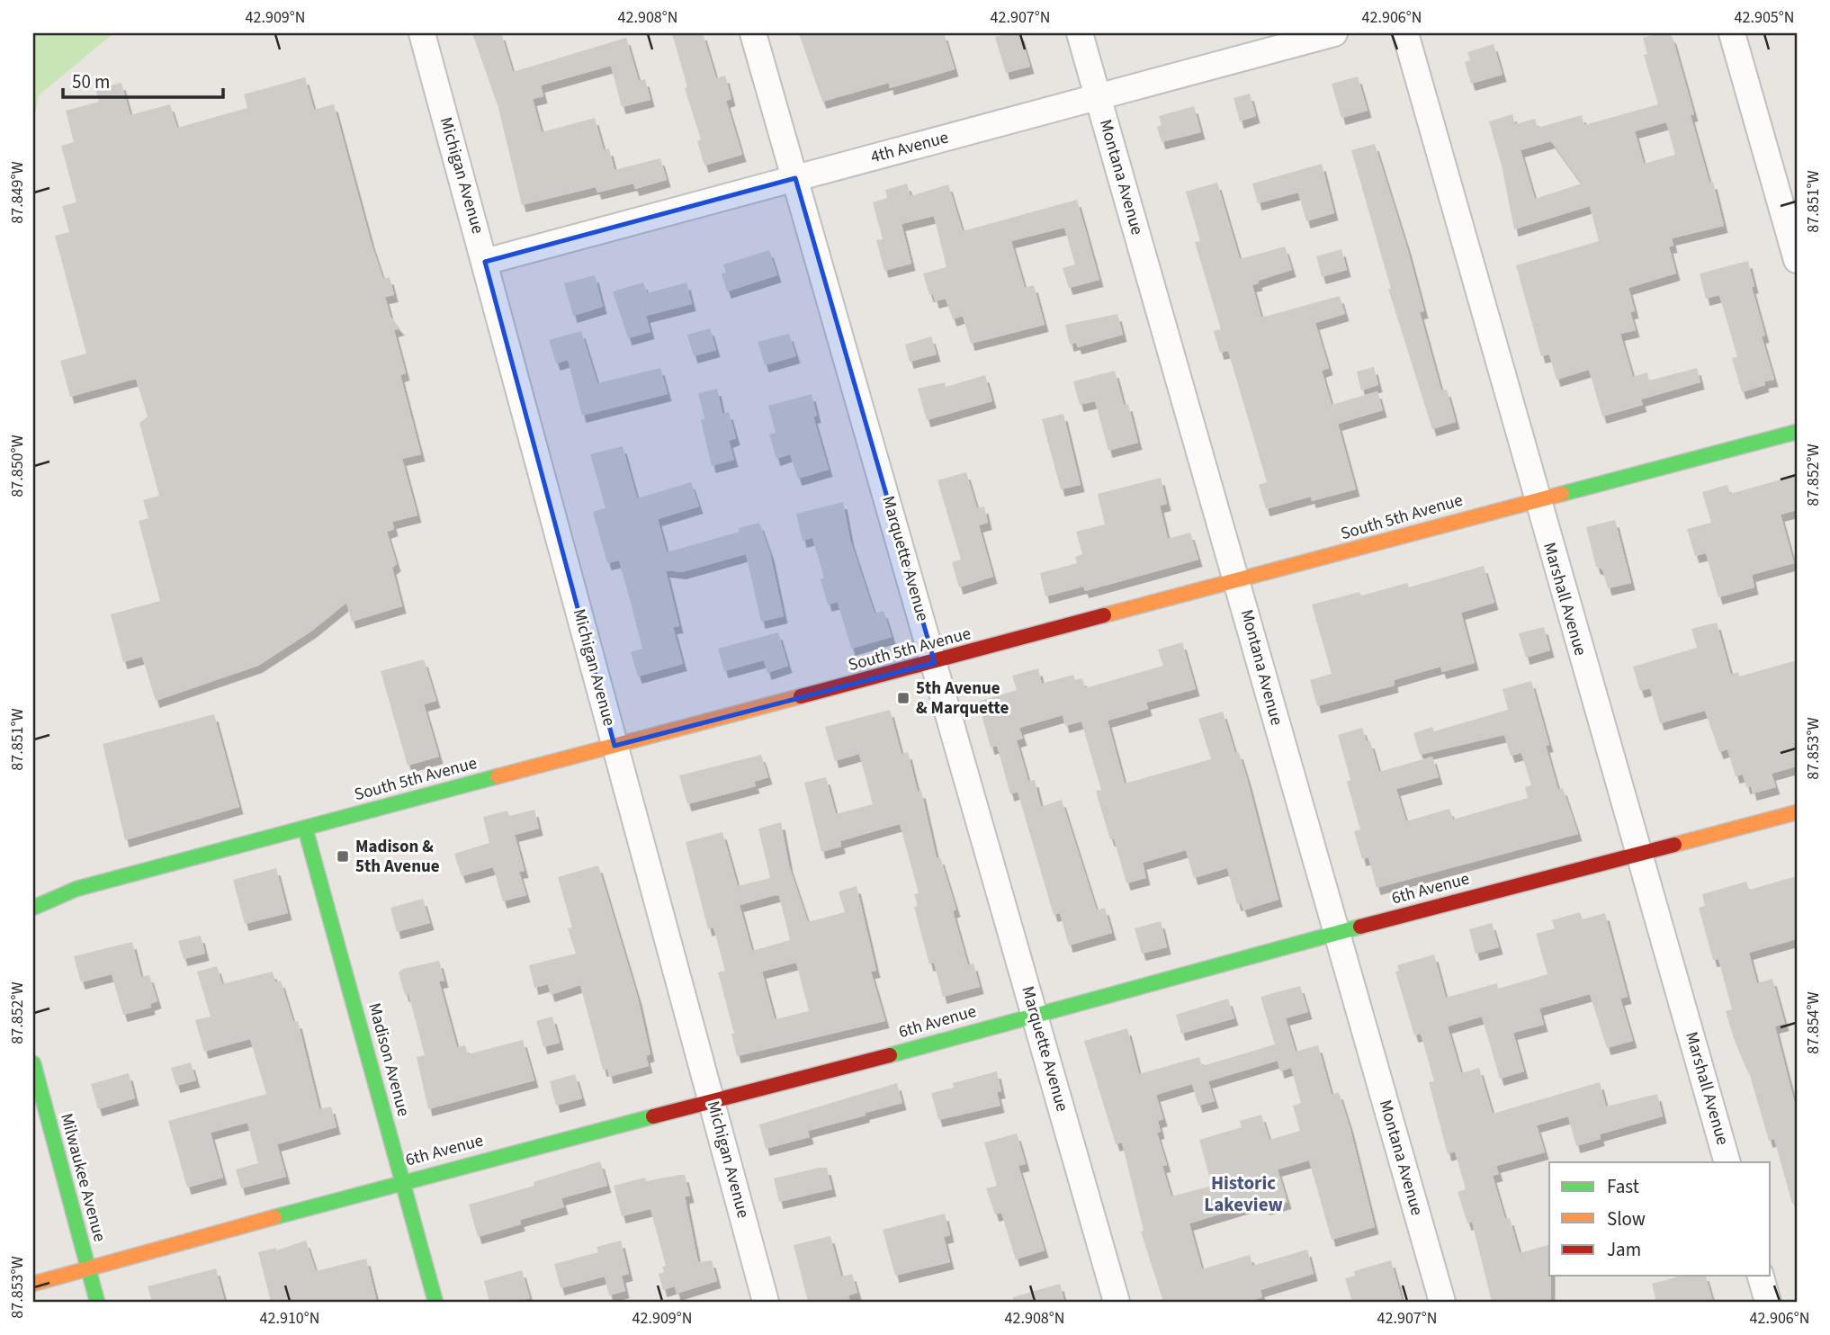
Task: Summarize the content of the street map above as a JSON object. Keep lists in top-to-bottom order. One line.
{"streets":{"street":["4th Avenue","Michigan Avenue","Montana Avenue","South 5th Avenue","Marquette Avenue","Marshall Avenue","6th Avenue","Madison Avenue","Milwaukee Avenue"]},"crossings":[["4th Avenue","Michigan Avenue"],["4th Avenue","Montana Avenue"],["4th Avenue","Marquette Avenue"],["Michigan Avenue","South 5th Avenue"],["Michigan Avenue","6th Avenue"],["Montana Avenue","South 5th Avenue"],["Montana Avenue","6th Avenue"],["South 5th Avenue","Marquette Avenue"],["South 5th Avenue","Marshall Avenue"],["South 5th Avenue","Madison Avenue"],["Marquette Avenue","6th Avenue"],["Marshall Avenue","6th Avenue"],["6th Avenue","Madison Avenue"],["6th Avenue","Milwaukee Avenue"]],"districts":["Historic Lakeview"],"places":{"transit":["5th Avenue & Marquette","Madison & 5th Avenue"]},"legend":["Fast","Slow","Jam"],"scale_bar":"50 m","coordinates":["42.909°N","42.908°N","42.907°N","42.906°N","42.905°N","87.849°W","87.851°W","87.850°W","87.852°W","87.853°W","87.854°W","42.910°N"]}
